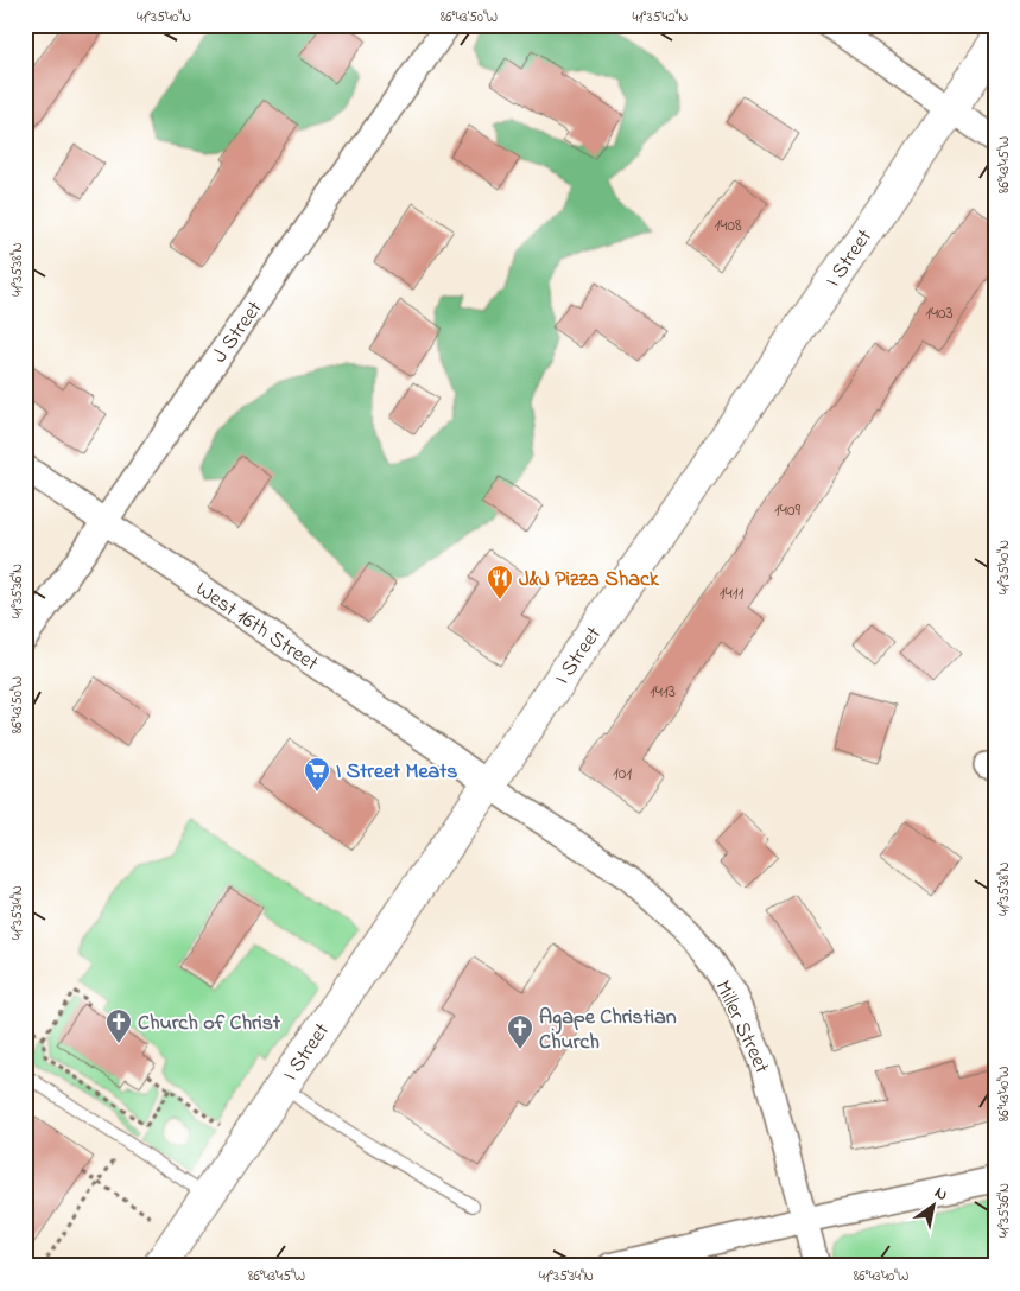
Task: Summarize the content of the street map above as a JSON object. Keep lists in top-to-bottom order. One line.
{"streets":{"street":["I Street","J Street","West 16th Street","Miller Street"]},"crossings":[["I Street","West 16th Street"],["I Street","Miller Street"],["J Street","West 16th Street"],["West 16th Street","Miller Street"]],"places":{"restaurant":["J&J Pizza Shack"],"supermarket":["I Street Meats"],"church":["Church of Christ","Agape Christian Church"]},"house_numbers":["1408","1403","1409","1411","1413","101"],"north":"top right","coordinates":["41°35'40\"N","86°43'50\"W","41°35'42\"N","86°43'45\"W","41°35'38\"N","41°35'36\"N","41°35'34\"N","86°43'40\"W"]}
